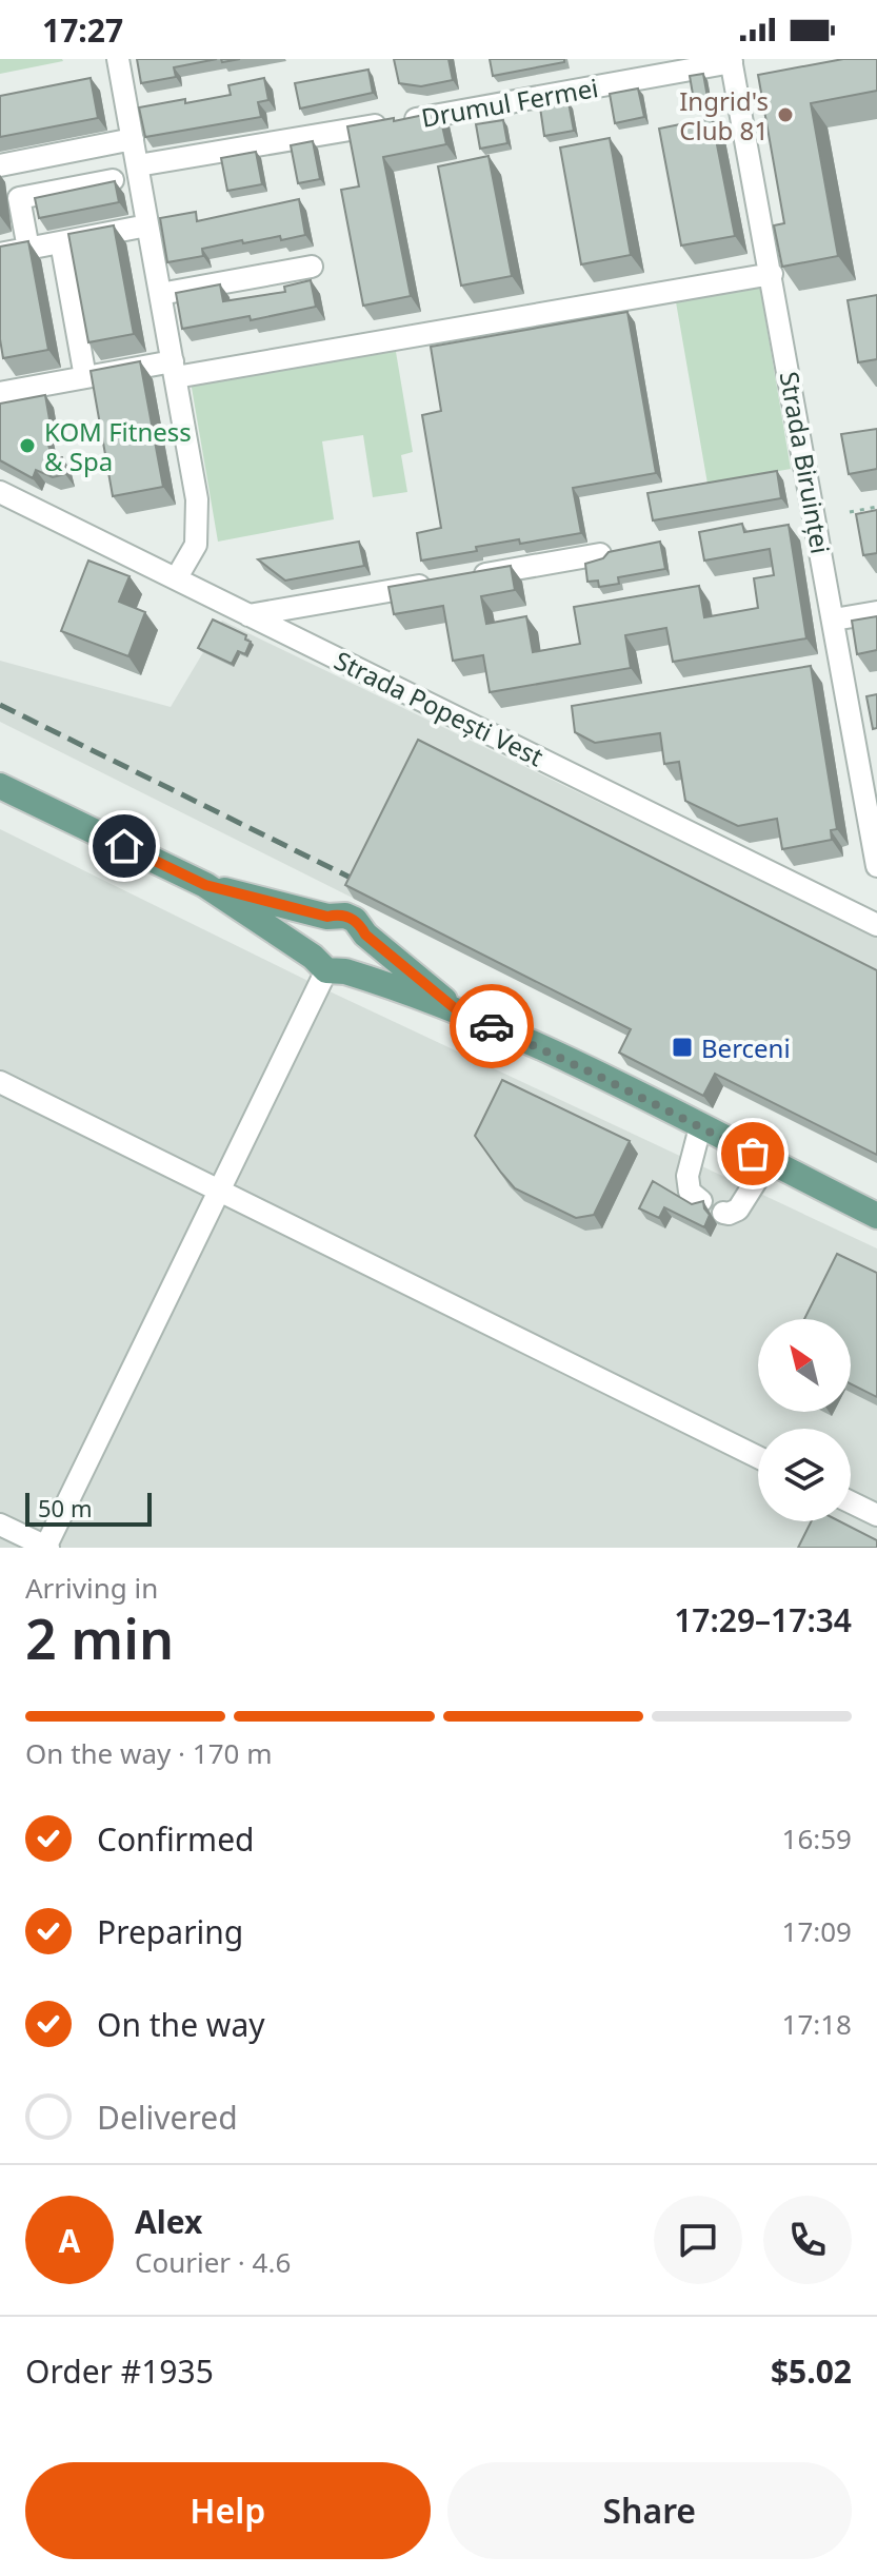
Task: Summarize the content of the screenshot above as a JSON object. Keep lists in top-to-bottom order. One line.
{"streets":{"street":["Drumul Fermei","Strada Biruinței","Strada Popești Vest"]},"crossings":[["Drumul Fermei","Strada Biruinței"]],"places":{"other":["Ingrid's Club 81","KOM Fitness & Spa"],"transit":["Berceni"]},"scale_bar":"50 m","north":"top left","page":{"status":"17:27","scale":"50 m","heading":["2 min","Arriving in","17:29–17:34"],"panel":["Alex","Courier · 4.6","Order #1935","$5.02"],"bar":"On the way · 170 m","list":[["Confirmed","16:59"],["Preparing","17:09"],["On the way","17:18"],"Delivered"],"round":"A","buttons":["Help","Share"]}}
